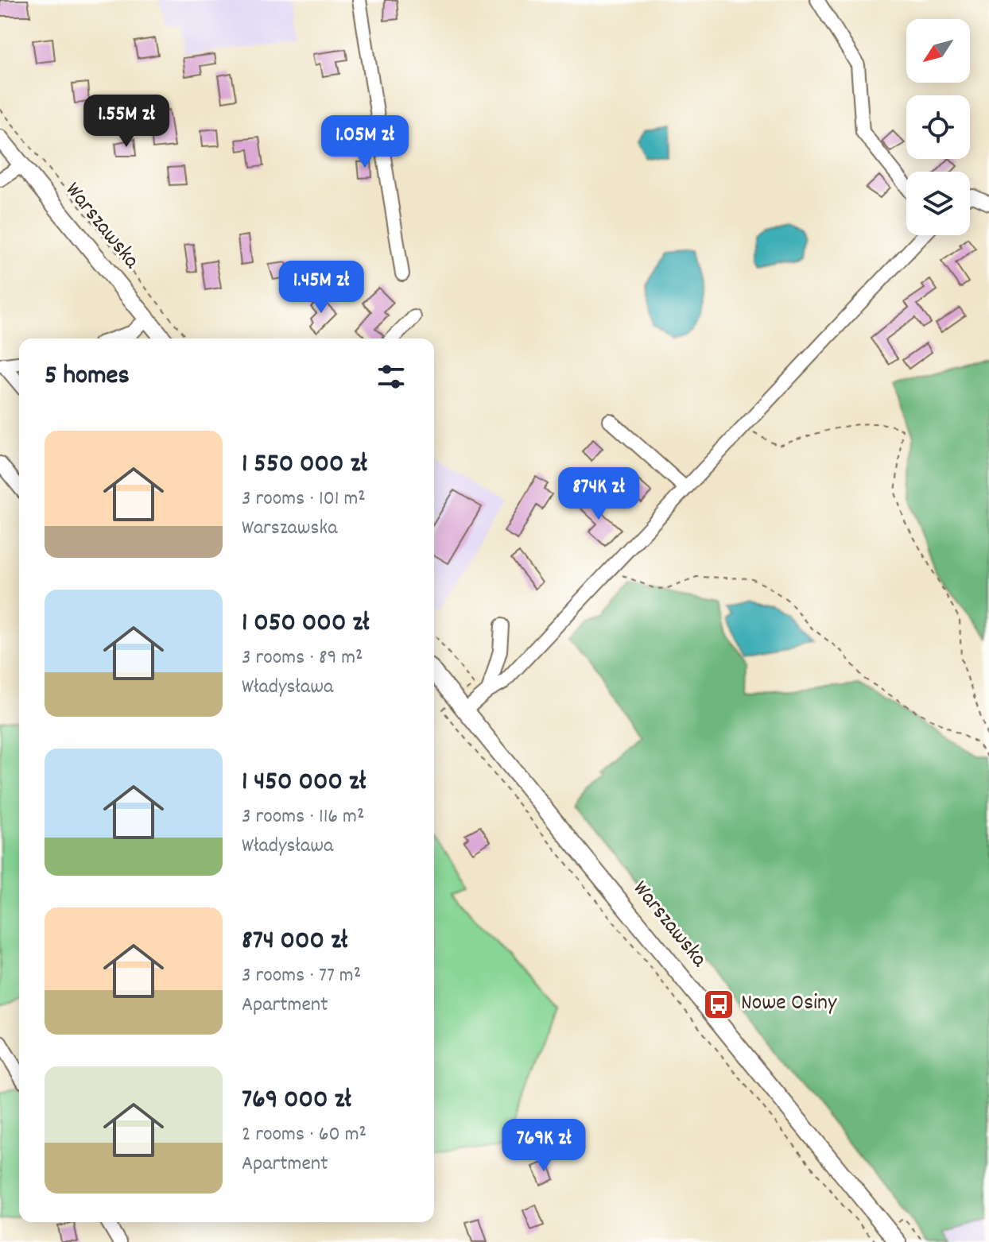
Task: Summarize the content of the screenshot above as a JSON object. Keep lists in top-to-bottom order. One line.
{"streets":{"main road":["Warszawska"]},"places":{"bus stop":["Nowe Osiny"]},"north":"bottom left","page":{"price":["1.55M zł","1.05M zł","1.45M zł","874K zł","769K zł"],"heading":"5 homes","list":[{"name":"1 550 000 zł","note":"3 rooms · 101 m² · Warszawska"},{"name":"1 050 000 zł","note":"3 rooms · 89 m² · Władysława"},{"name":"1 450 000 zł","note":"3 rooms · 116 m² · Władysława"},{"name":"874 000 zł","note":"3 rooms · 77 m² · Apartment"},{"name":"769 000 zł","note":"2 rooms · 60 m² · Apartment"}]}}
